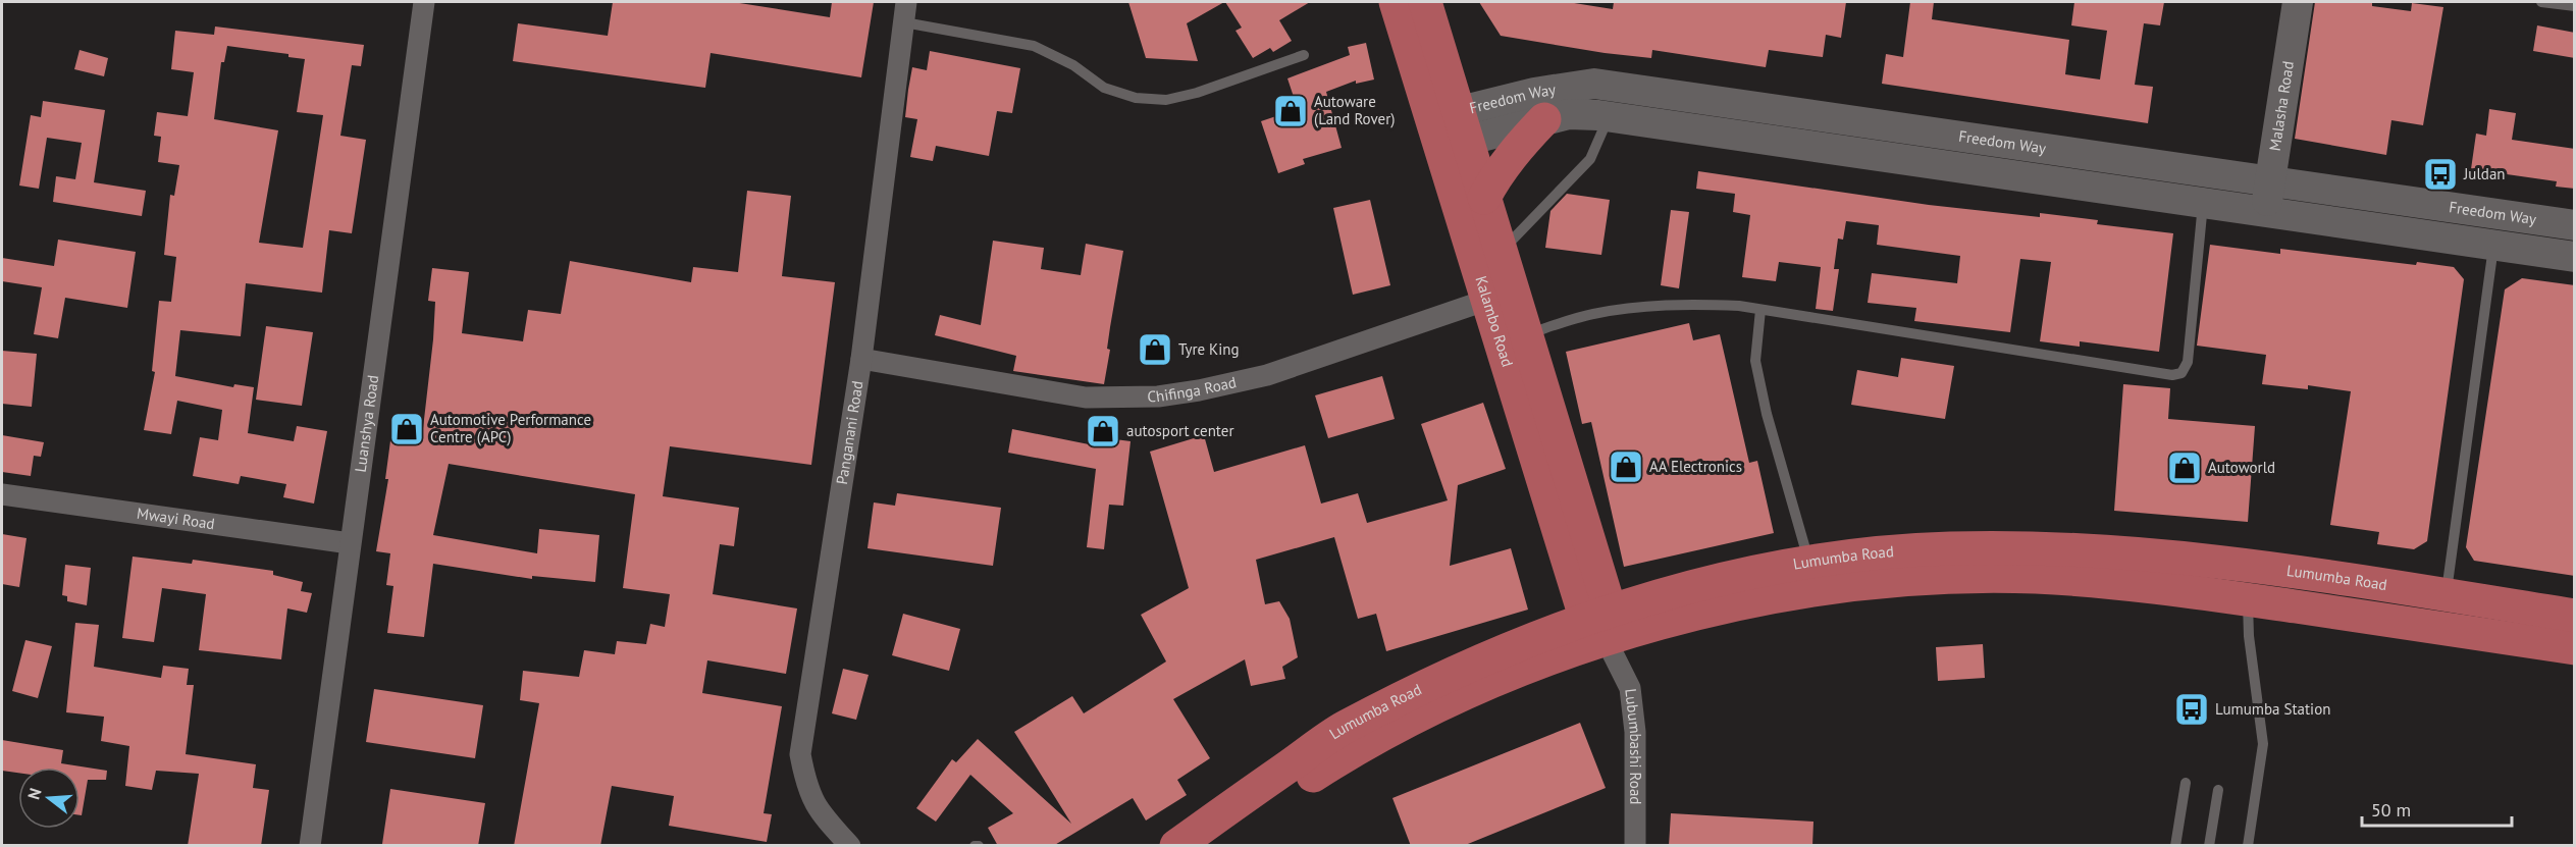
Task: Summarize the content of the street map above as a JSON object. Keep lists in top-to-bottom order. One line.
{"streets":{"main road":["Freedom Way","Malasha Road","Kalambo Road","Lumumba Road"],"street":["Chifinga Road","Luanshya Road","Panganani Road","Mwayi Road","Lubumbashi Road"]},"crossings":[["Freedom Way","Malasha Road"],["Freedom Way","Kalambo Road"],["Kalambo Road","Chifinga Road"],["Kalambo Road","Lumumba Road"],["Kalambo Road","Lubumbashi Road"],["Chifinga Road","Panganani Road"],["Luanshya Road","Mwayi Road"],["Lumumba Road","Lubumbashi Road"]],"places":{"shop":["Autoware (Land Rover)","Tyre King","Automotive Performance Centre (APC)","autosport center","AA Electronics","Autoworld"],"bus stop":["Juldan","Lumumba Station"]},"scale_bar":"50 m","north":"left"}
